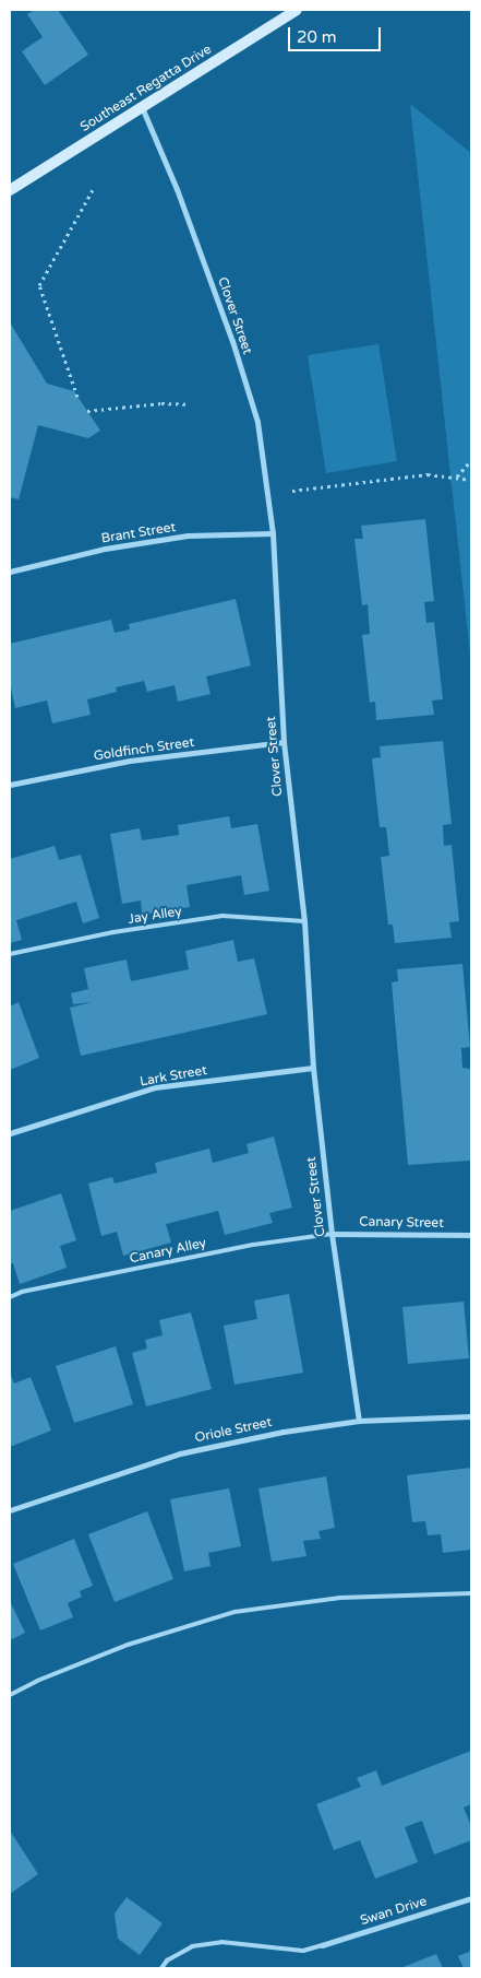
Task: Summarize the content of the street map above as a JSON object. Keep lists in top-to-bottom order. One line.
{"streets":{"main road":["Southeast Regatta Drive"],"street":["Clover Street","Brant Street","Goldfinch Street","Lark Street","Canary Street","Oriole Street","Swan Drive"],"lane":["Jay Alley","Canary Alley"]},"crossings":[["Southeast Regatta Drive","Clover Street"],["Clover Street","Brant Street"],["Clover Street","Goldfinch Street"],["Clover Street","Jay Alley"],["Clover Street","Lark Street"],["Clover Street","Canary Street"],["Clover Street","Canary Alley"],["Clover Street","Oriole Street"],["Canary Street","Canary Alley"]],"scale_bar":"20 m"}
